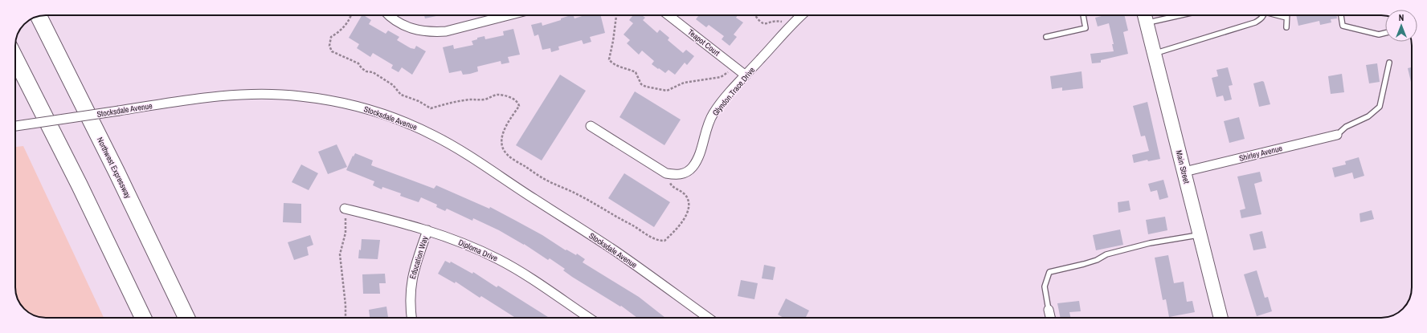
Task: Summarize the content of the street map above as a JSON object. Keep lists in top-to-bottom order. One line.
{"streets":{"highway":["Northwest Expressway"],"main road":["Main Street"],"street":["Teapot Court","Glyndon Trace Drive","Stocksdale Avenue","Shirley Avenue","Diploma Drive","Education Way"]},"crossings":[["Teapot Court","Glyndon Trace Drive"],["Shirley Avenue","Main Street"],["Diploma Drive","Education Way"]],"north":"top"}
